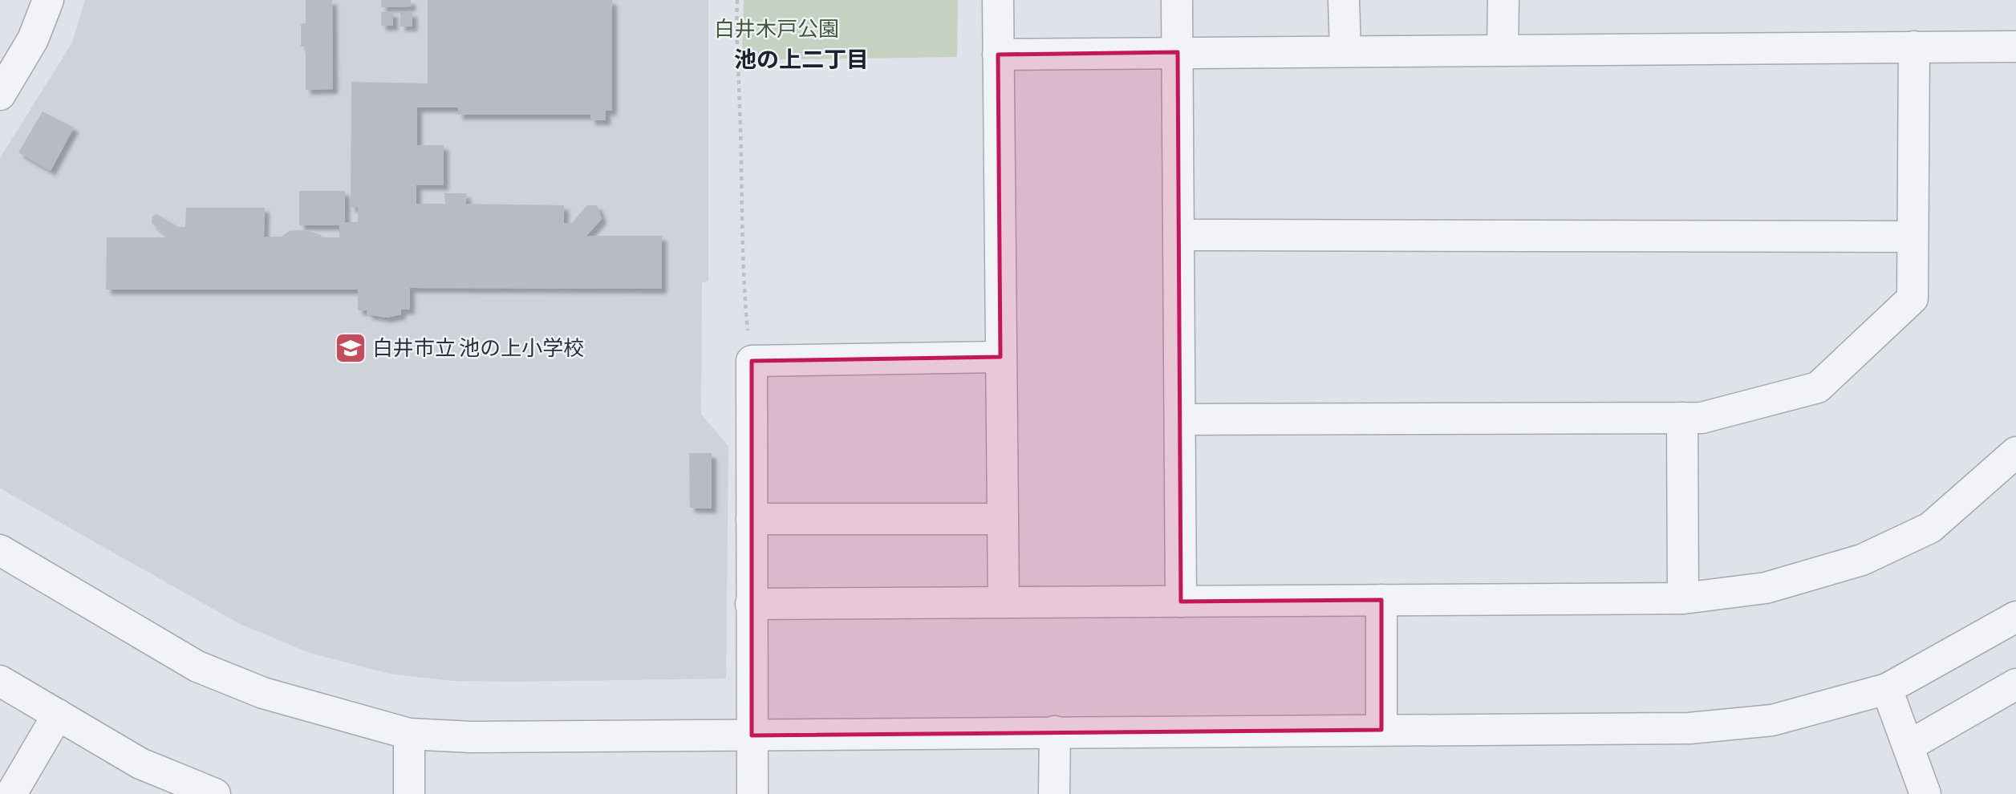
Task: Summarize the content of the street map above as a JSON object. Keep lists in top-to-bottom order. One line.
{"districts":["池の上二丁目"],"parks":["白井木戸公園"],"places":{"school or university":["白井市立 池の上小学校"]}}
